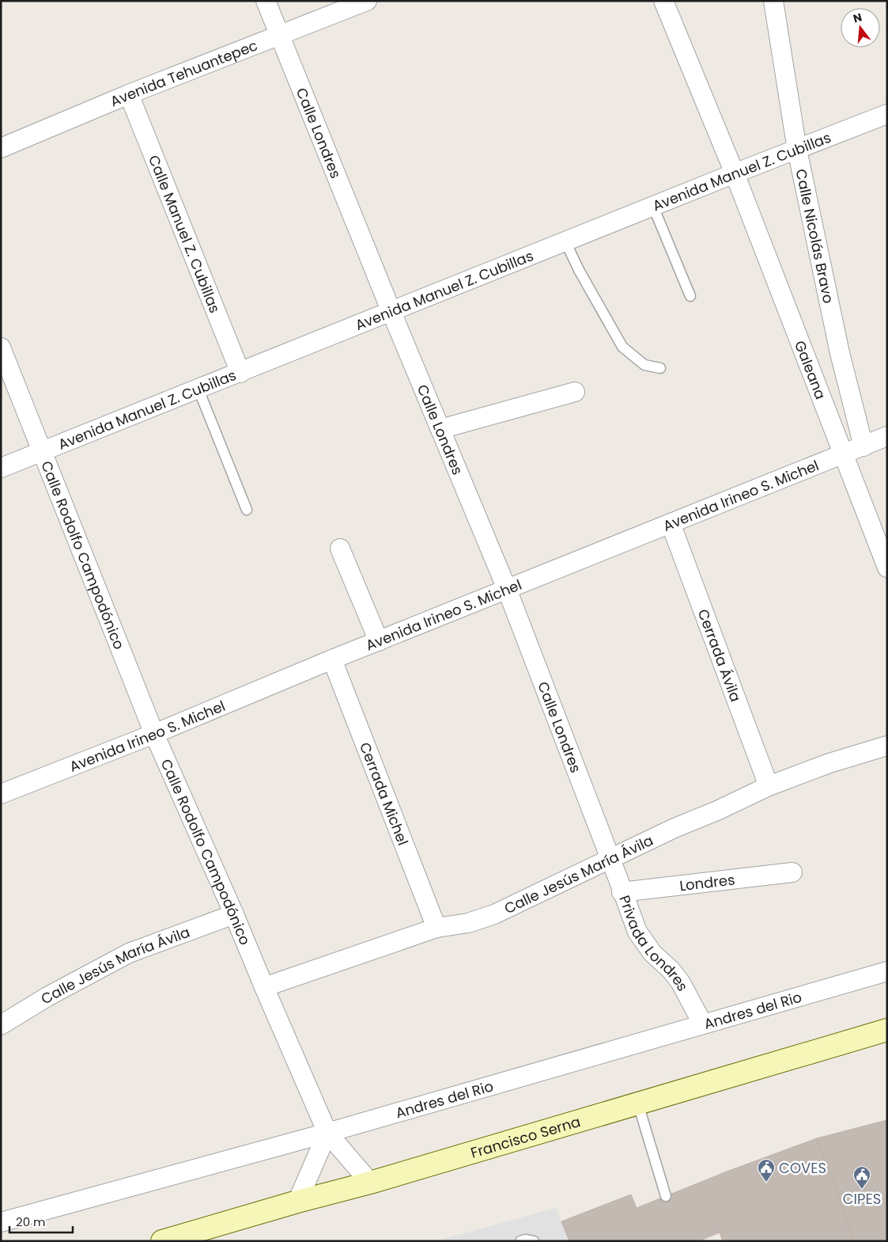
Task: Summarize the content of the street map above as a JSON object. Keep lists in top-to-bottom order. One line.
{"streets":{"main road":["Francisco Serna"],"street":["Avenida Tehuantepec","Calle Londres","Avenida Manuel Z. Cubillas","Calle Manuel Z. Cubillas","Calle Nicolás Bravo","Galeana","Avenida Irineo S. Michel","Calle Rodolfo Campodónico","Cerrada Ávila","Cerrada Michel","Calle Jesús María Ávila","Londres","Privada Londres","Andres del Rio"]},"crossings":[["Avenida Tehuantepec","Calle Londres"],["Avenida Tehuantepec","Calle Manuel Z. Cubillas"],["Calle Londres","Avenida Manuel Z. Cubillas"],["Calle Londres","Avenida Irineo S. Michel"],["Calle Londres","Calle Jesús María Ávila"],["Calle Londres","Privada Londres"],["Avenida Manuel Z. Cubillas","Calle Manuel Z. Cubillas"],["Avenida Manuel Z. Cubillas","Calle Nicolás Bravo"],["Avenida Manuel Z. Cubillas","Galeana"],["Avenida Manuel Z. Cubillas","Calle Rodolfo Campodónico"],["Calle Nicolás Bravo","Avenida Irineo S. Michel"],["Galeana","Avenida Irineo S. Michel"],["Avenida Irineo S. Michel","Calle Rodolfo Campodónico"],["Avenida Irineo S. Michel","Cerrada Ávila"],["Avenida Irineo S. Michel","Cerrada Michel"],["Calle Rodolfo Campodónico","Calle Jesús María Ávila"],["Calle Rodolfo Campodónico","Andres del Rio"],["Calle Rodolfo Campodónico","Francisco Serna"],["Cerrada Ávila","Calle Jesús María Ávila"],["Cerrada Michel","Calle Jesús María Ávila"],["Calle Jesús María Ávila","Privada Londres"],["Londres","Privada Londres"],["Privada Londres","Andres del Rio"]],"places":{"public building":["COVES","CIPES"]},"scale_bar":"20 m","north":"top"}
